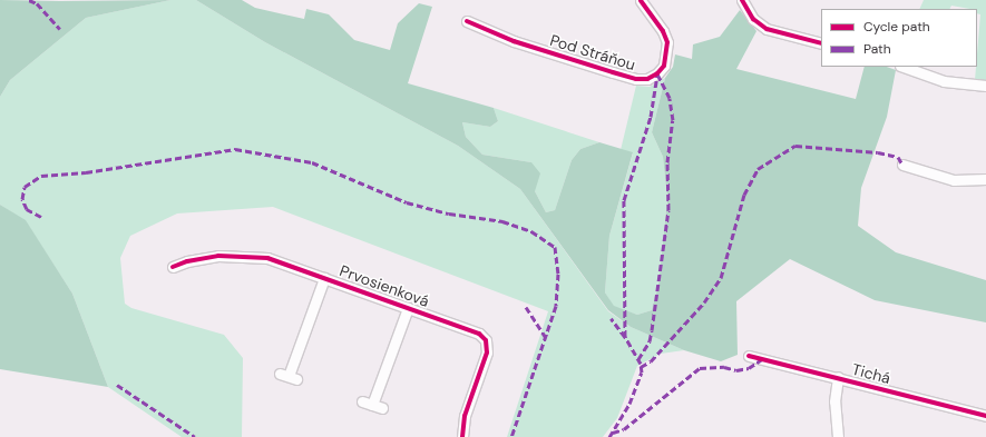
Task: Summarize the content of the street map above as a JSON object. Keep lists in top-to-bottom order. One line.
{"streets":{"street":["Pod Stráňou","Prvosienková","Tichá"]},"legend":["Cycle path","Path"]}
